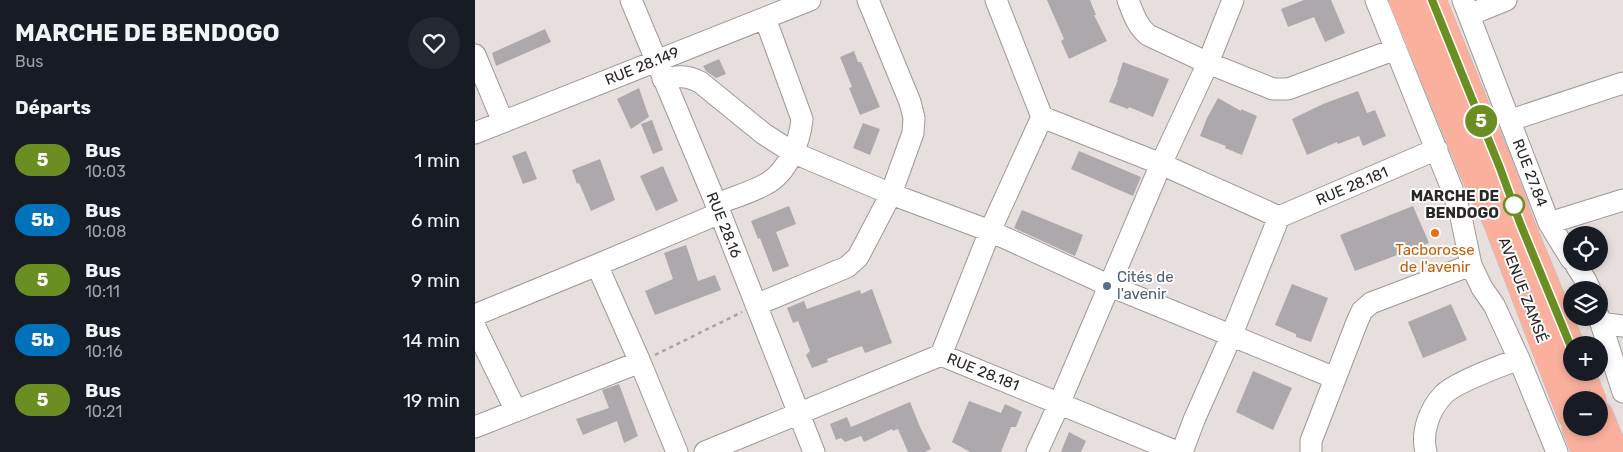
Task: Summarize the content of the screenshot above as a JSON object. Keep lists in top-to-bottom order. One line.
{"streets":{"highway":["AVENUE ZAMSÉ"],"street":["RUE 28.149","RUE 27.84","RUE 28.181","RUE 28.16"]},"crossings":[["RUE 28.149","RUE 28.16"],["RUE 28.181","RUE 28.16"]],"places":["MARCHE DE BENDOGO","Tacborosse de l'avenir","Cités de l'avenir"],"lines":["bus line 5"],"page":{"heading":[["MARCHE DE BENDOGO","Bus"],"Départs"],"on_map":"5","list":[{"mark":"5","name":"Bus","note":"10:03","value":"1 min"},{"mark":"5b","name":"Bus","note":"10:08","value":"6 min"},{"mark":"5","name":"Bus","note":"10:11","value":"9 min"},{"mark":"5b","name":"Bus","note":"10:16","value":"14 min"},{"mark":"5","name":"Bus","note":"10:21","value":"19 min"}],"map_buttons":["+","−"]}}
